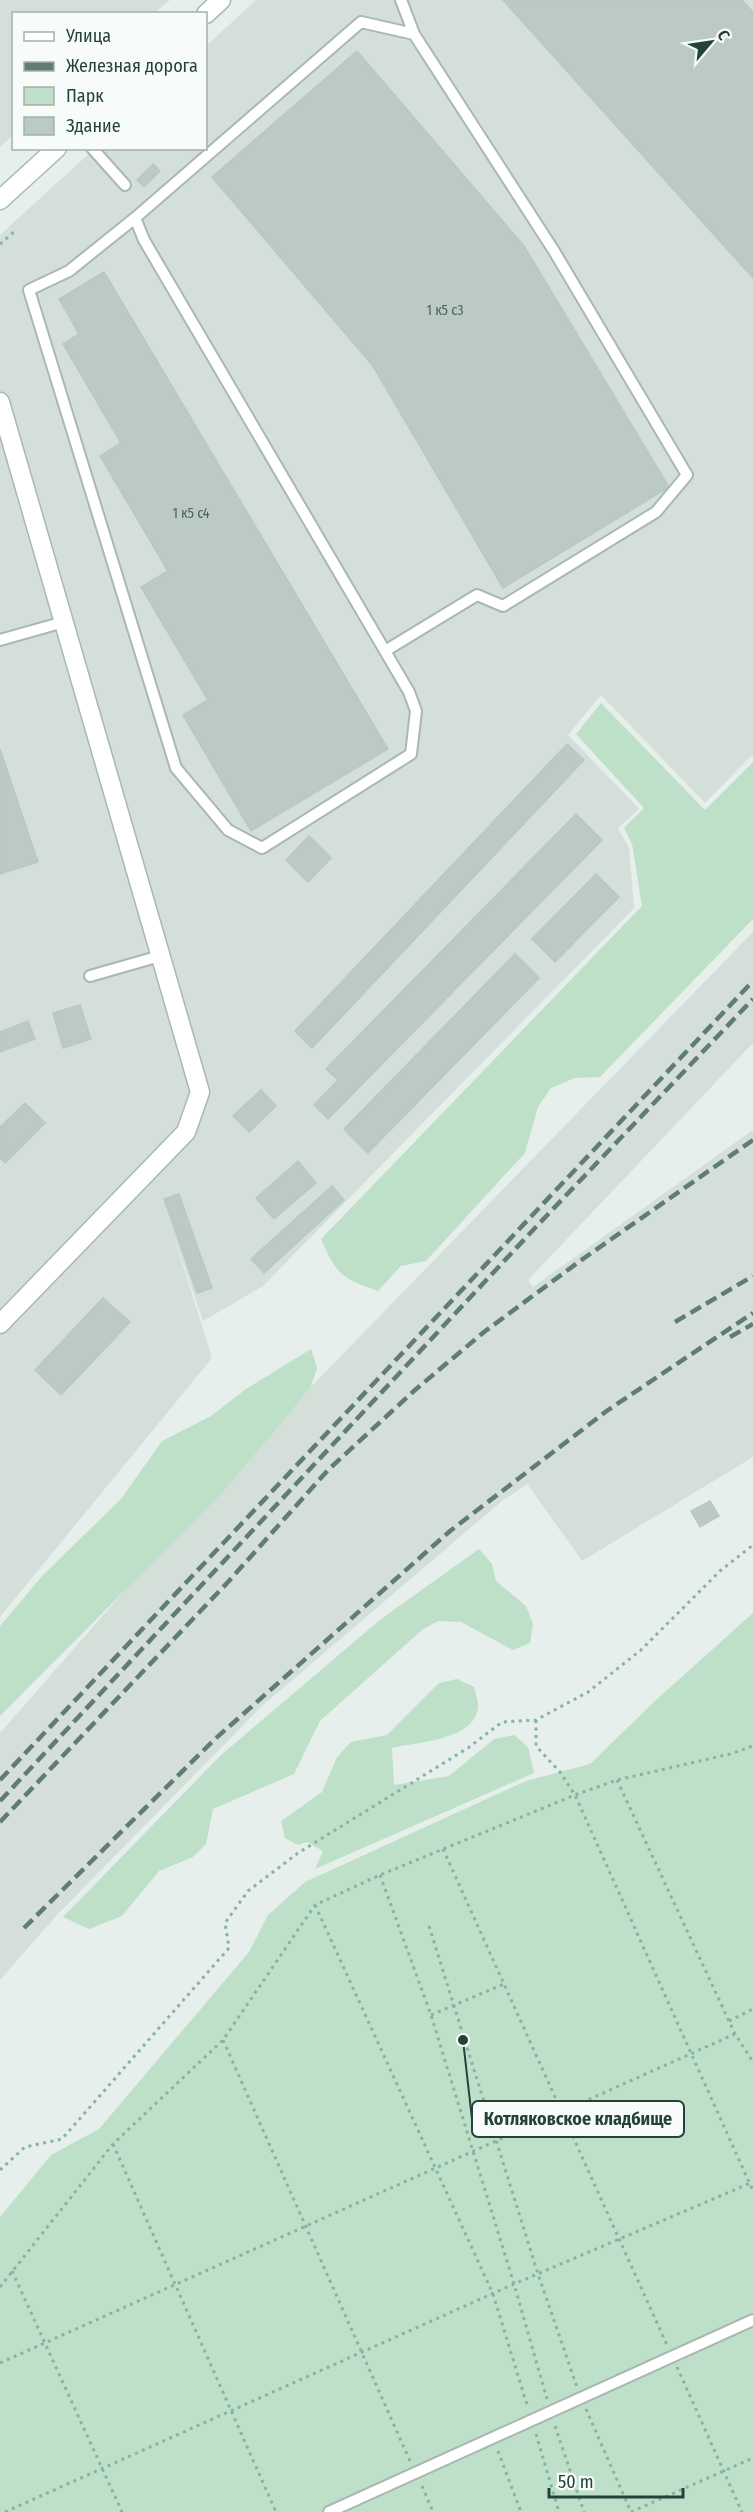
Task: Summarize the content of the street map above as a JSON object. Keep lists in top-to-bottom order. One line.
{"places":["Котляковское кладбище"],"house_numbers":["1 к5 с3","1 к5 с4"],"legend":["Улица","Железная дорога","Парк","Здание"],"scale_bar":"50 m","north":"top right"}
